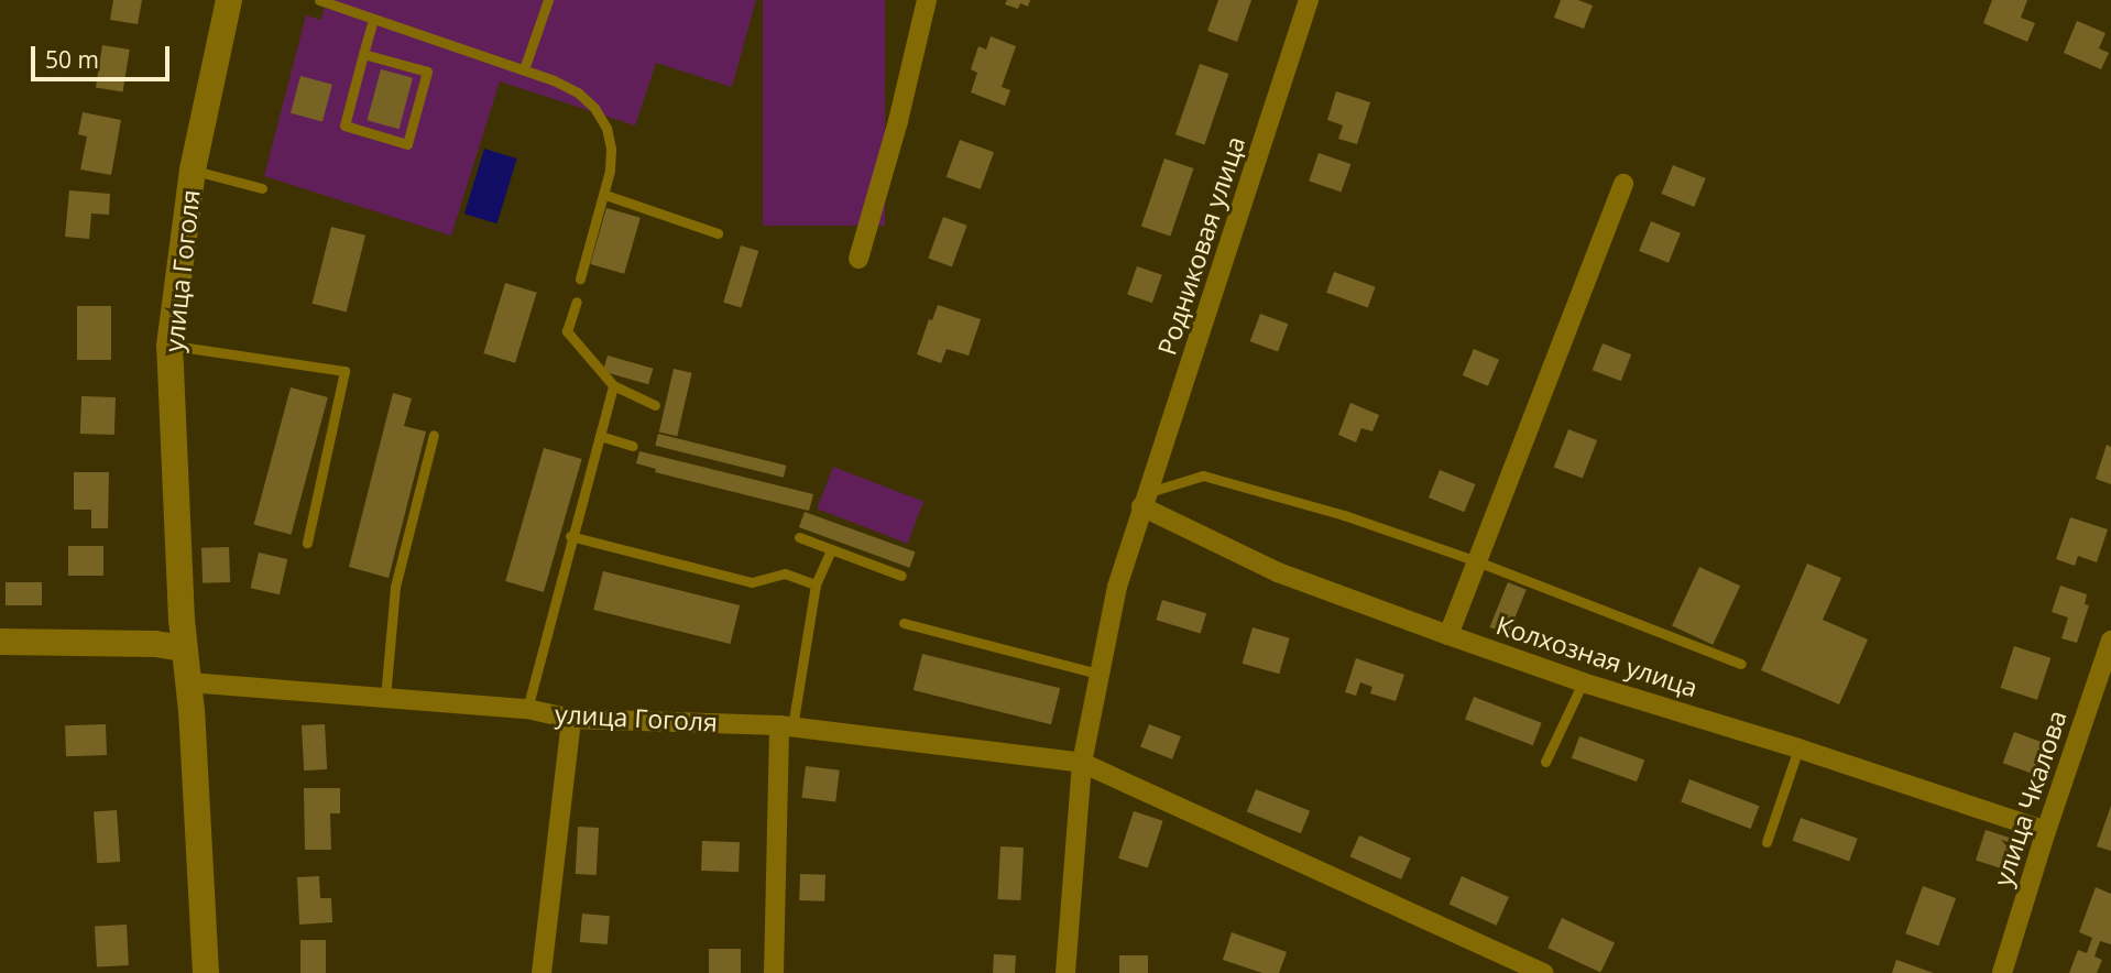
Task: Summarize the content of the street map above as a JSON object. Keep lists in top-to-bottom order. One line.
{"streets":{"main road":["улица Гоголя"],"street":["Родниковая улица","Колхозная улица","улица Чкалова"]},"crossings":[["Родниковая улица","улица Гоголя"],["Родниковая улица","Колхозная улица"],["Колхозная улица","улица Чкалова"]],"scale_bar":"50 m"}
